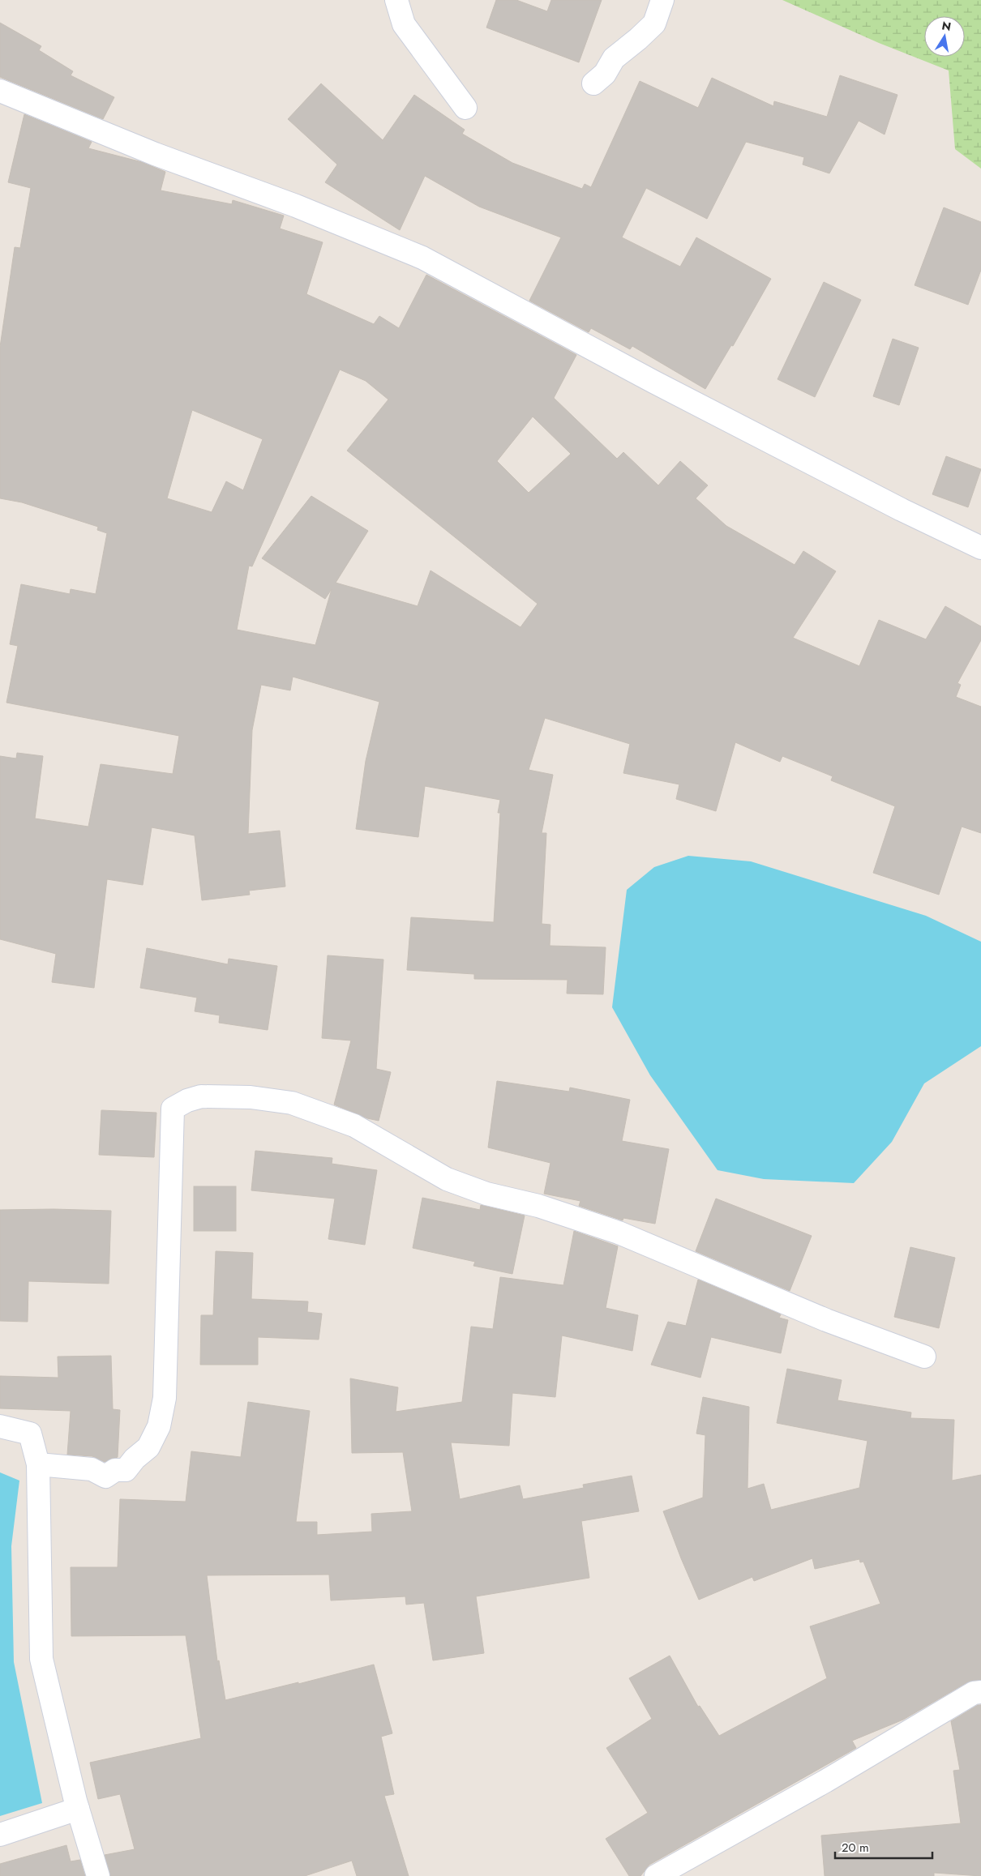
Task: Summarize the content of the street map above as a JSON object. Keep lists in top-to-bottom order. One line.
{"scale_bar":"20 m","north":"top"}
